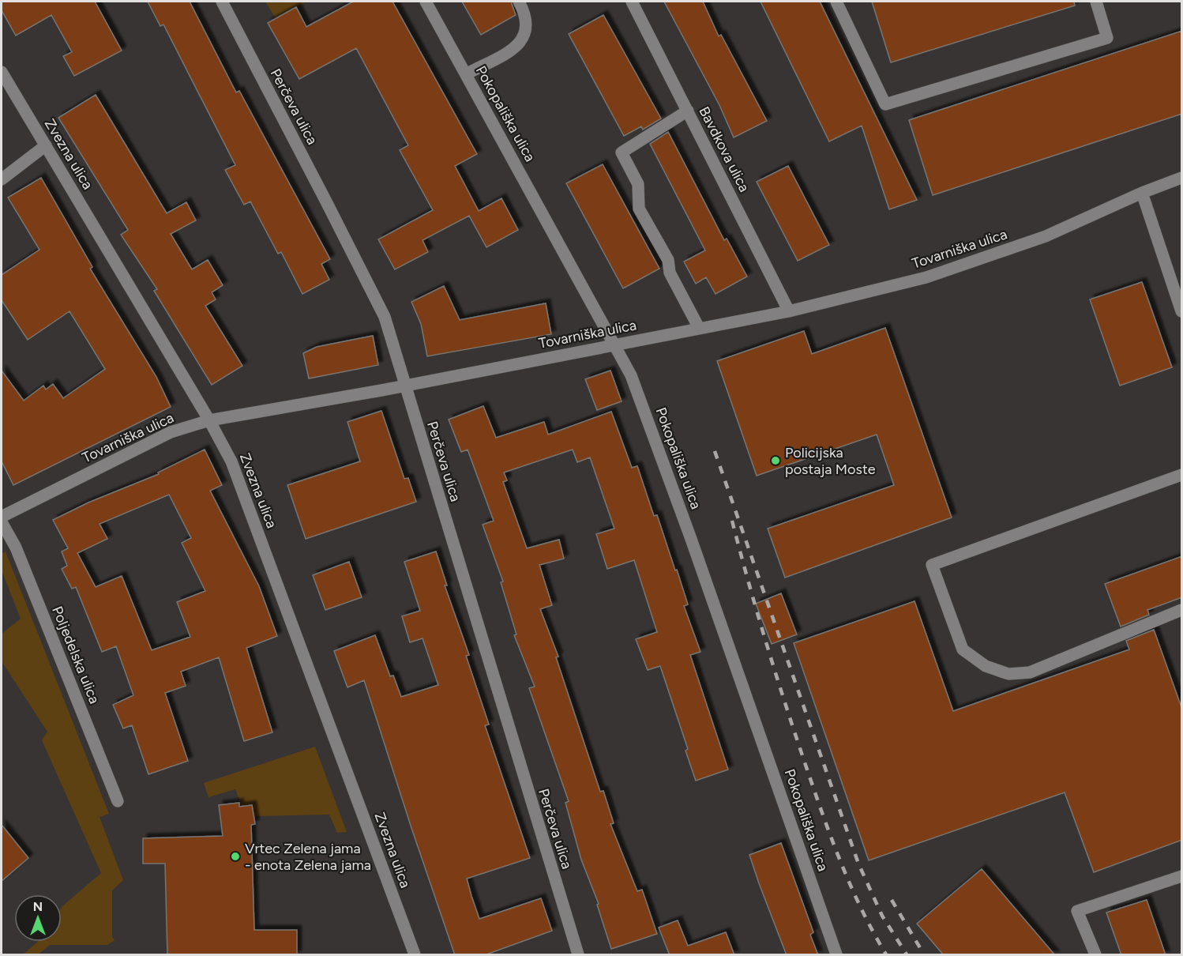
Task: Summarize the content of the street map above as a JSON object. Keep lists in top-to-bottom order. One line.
{"streets":{"street":["Perčeva ulica","Pokopališka ulica","Bavdkova ulica","Zvezna ulica","Tovarniška ulica","Poljedelska ulica"]},"crossings":[["Perčeva ulica","Tovarniška ulica"],["Pokopališka ulica","Tovarniška ulica"],["Bavdkova ulica","Tovarniška ulica"],["Zvezna ulica","Tovarniška ulica"]],"places":["Policijska postaja Moste","Vrtec Zelena jama - enota Zelena jama"],"north":"top"}
